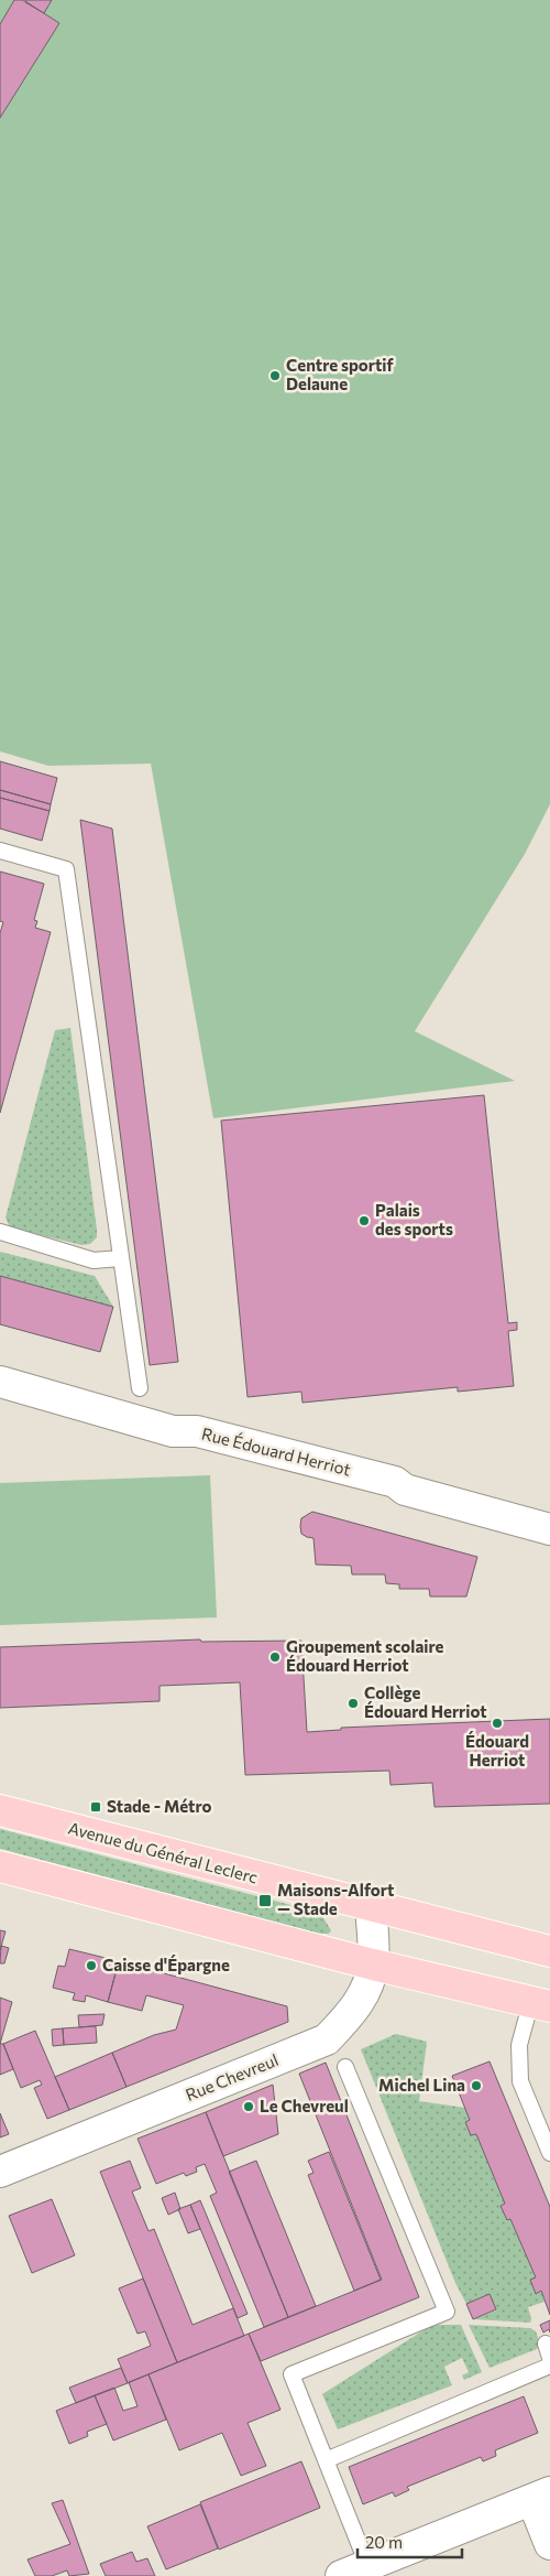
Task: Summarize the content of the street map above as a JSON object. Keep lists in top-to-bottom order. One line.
{"streets":{"main road":["Avenue du Général Leclerc"],"street":["Rue Édouard Herriot","Rue Chevreul"]},"crossings":[["Avenue du Général Leclerc","Rue Chevreul"]],"places":{"other":["Centre sportif Delaune","Palais des sports","Groupement scolaire Édouard Herriot","Collège Édouard Herriot","Édouard Herriot","Caisse d'Épargne","Michel Lina","Le Chevreul"],"transit":["Stade - Métro","Maisons-Alfort — Stade"]},"scale_bar":"20 m"}
